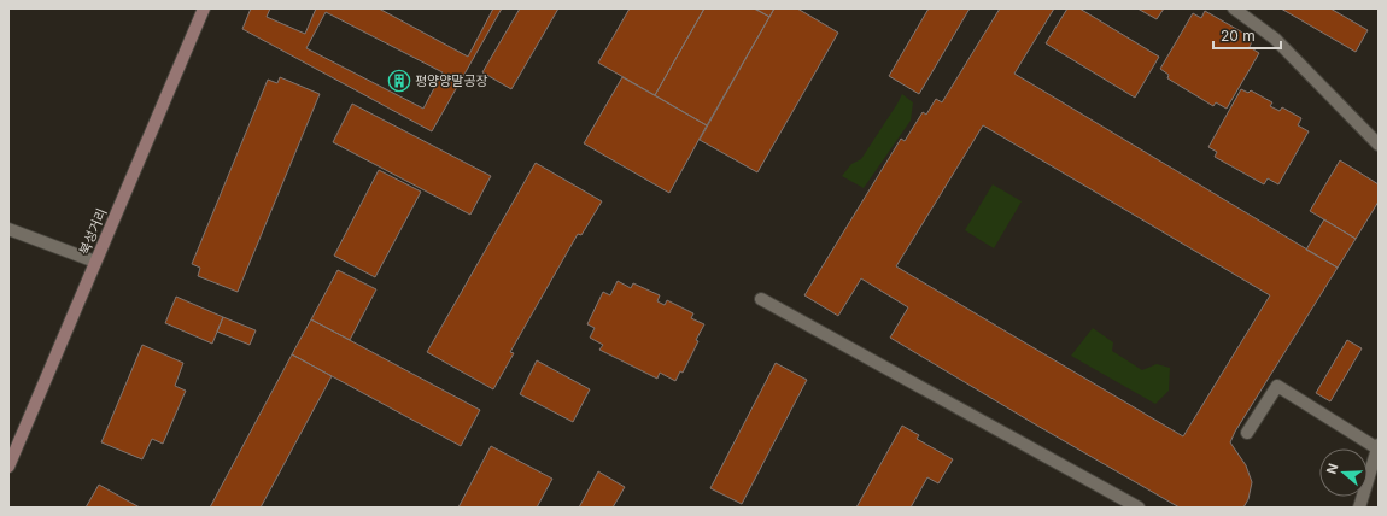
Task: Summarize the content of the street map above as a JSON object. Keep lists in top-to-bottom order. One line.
{"streets":{"main road":["북성거리"]},"places":{"building":["평양양말공장"]},"scale_bar":"20 m","north":"left"}
